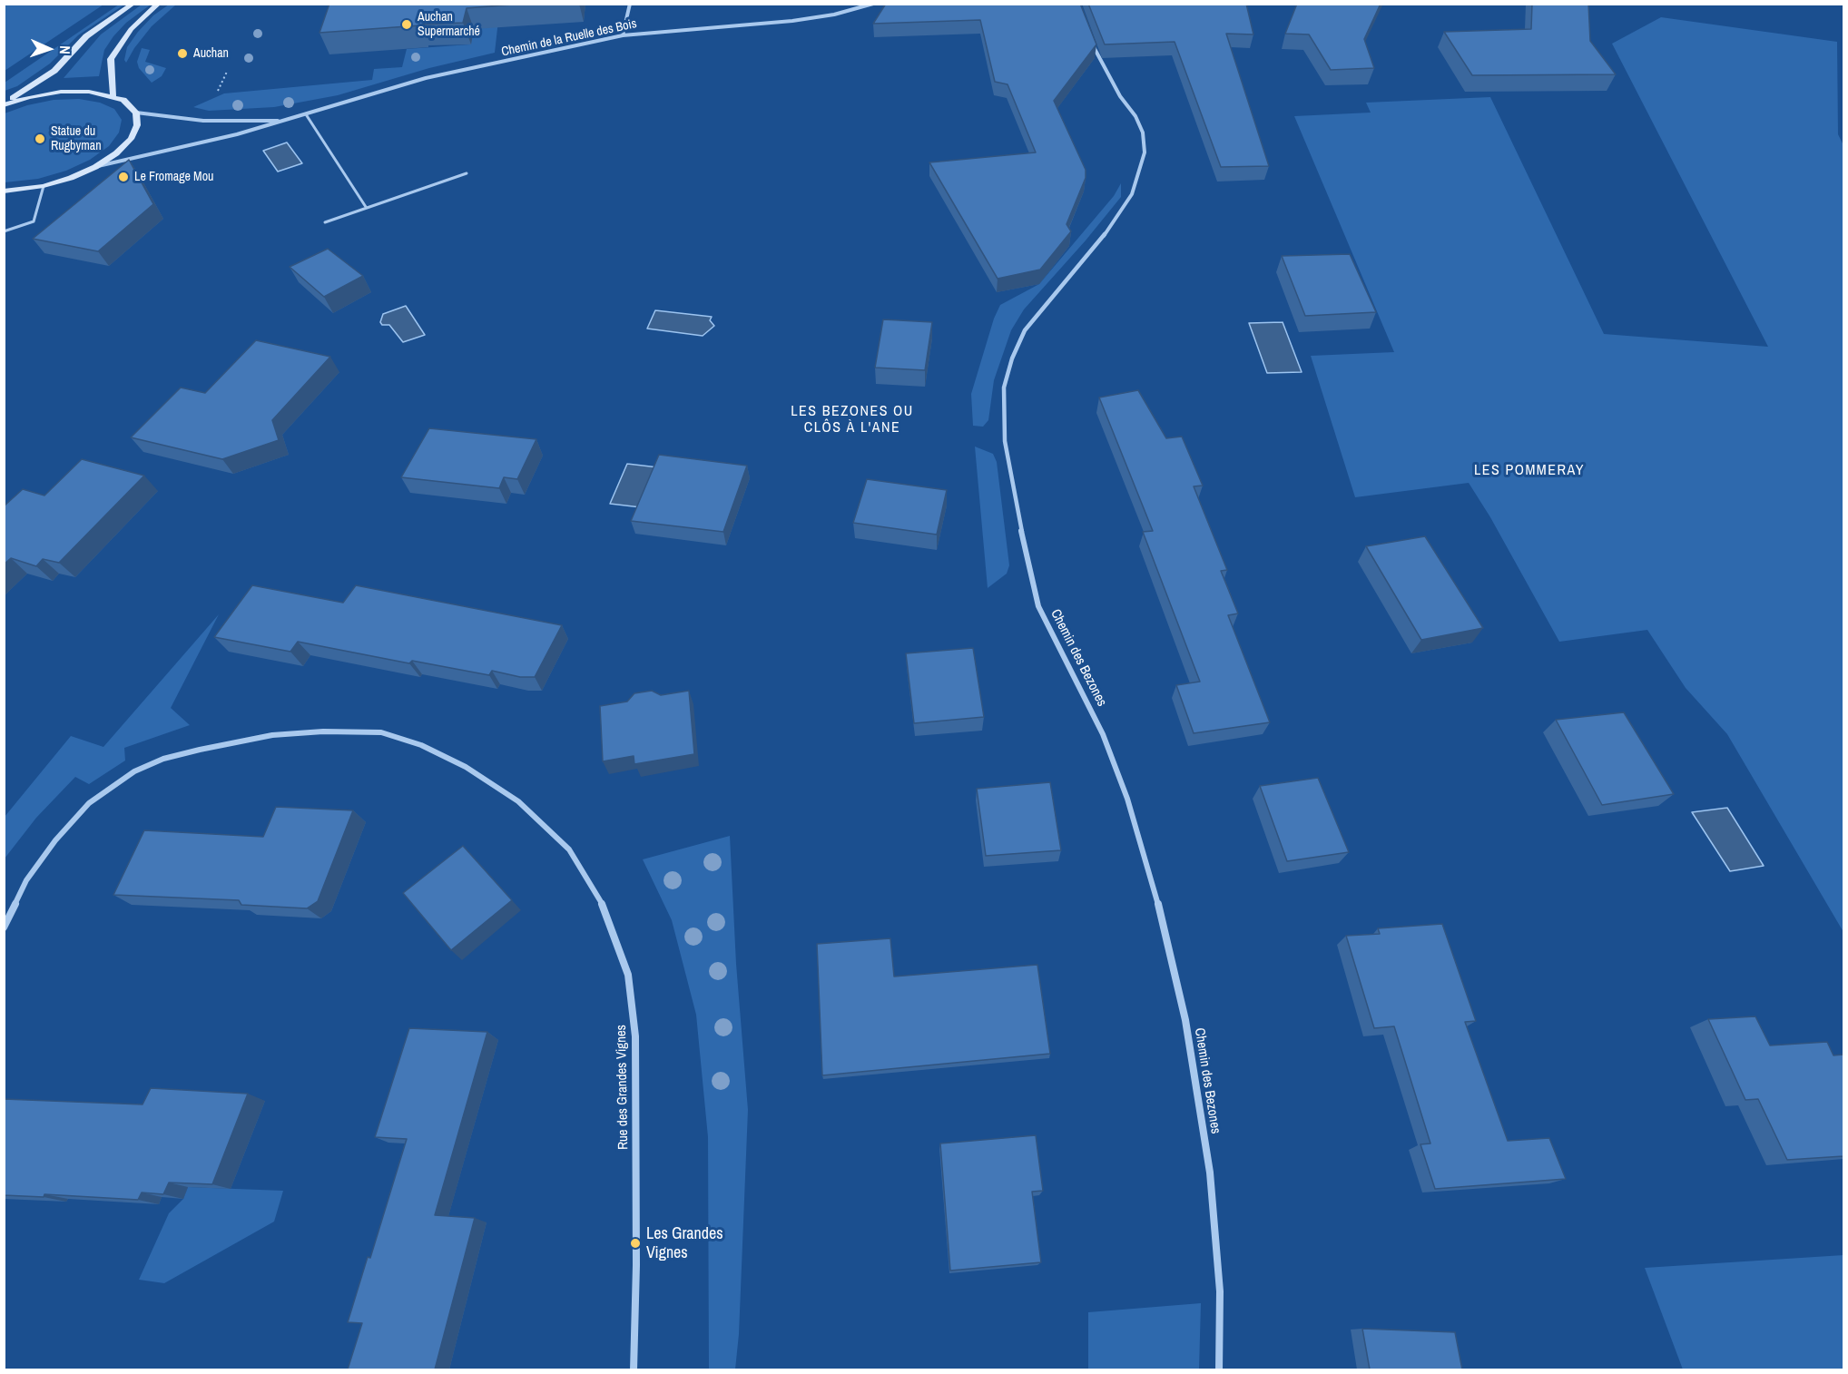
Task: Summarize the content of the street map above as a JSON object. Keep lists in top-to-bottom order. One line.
{"streets":{"street":["Chemin de la Ruelle des Bois","Chemin des Bezones","Rue des Grandes Vignes"]},"districts":["LES BEZONES OU CLÔS À L'ANE","LES POMMERAY"],"places":["Auchan Supermarché","Auchan","Statue du Rugbyman","Le Fromage Mou","Les Grandes Vignes"],"north":"right"}
